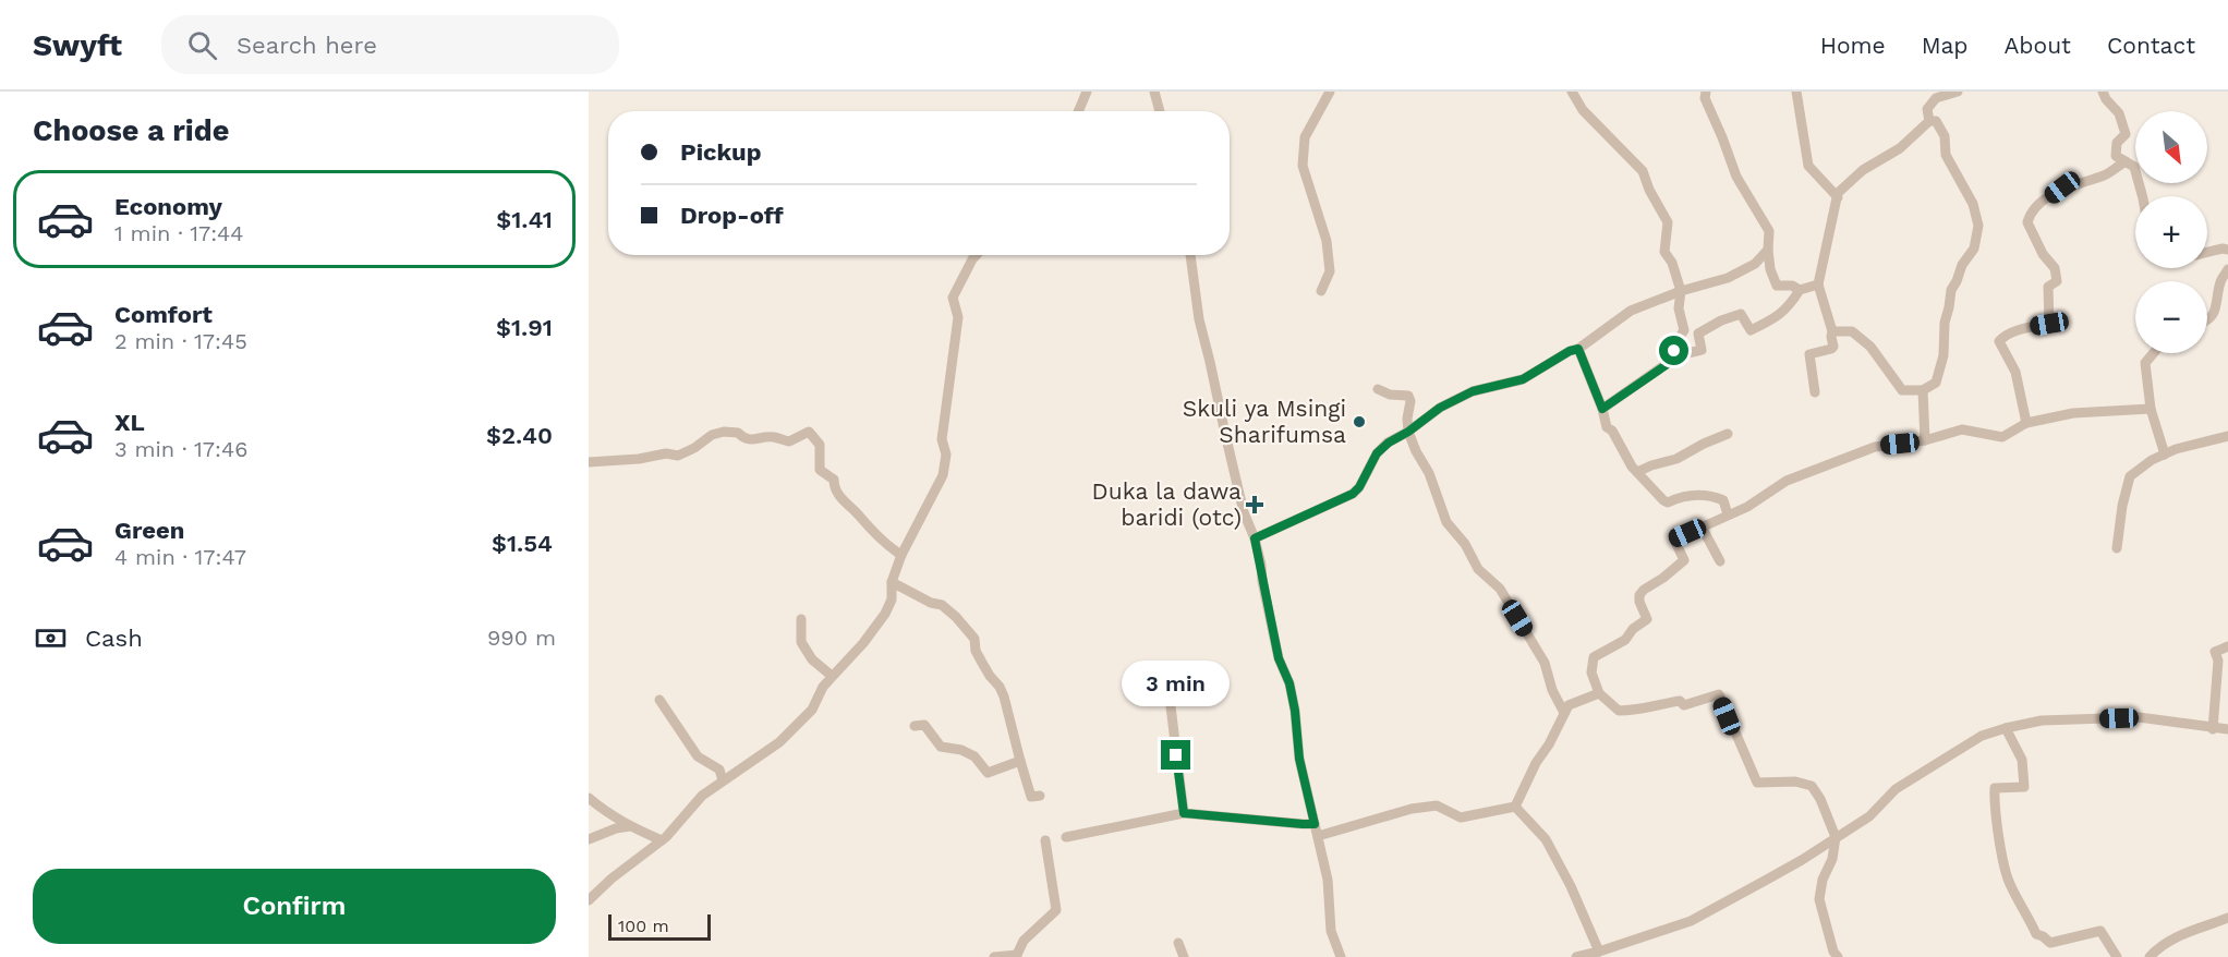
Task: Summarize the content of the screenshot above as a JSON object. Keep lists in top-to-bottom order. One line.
{"places":{"other":["Skuli ya Msingi Sharifumsa"],"health":["Duka la dawa baridi (otc)"]},"scale_bar":"100 m","north":"bottom right","page":{"header":"Swyft","search":"Search here","nav":["Home","Map","About","Contact"],"heading":"Choose a ride","map_buttons":["+","−"],"banner":["Pickup","Drop-off"],"list":[{"name":"Economy","note":"1 min · 17:44","value":"$1.41"},{"name":"Comfort","note":"2 min · 17:45","value":"$1.91"},{"name":"XL","note":"3 min · 17:46","value":"$2.40"},{"name":"Green","note":"4 min · 17:47","value":"$1.54"}],"pay":["Cash","990 m"],"bubble":"3 min","buttons":"Confirm","scale":"100 m"}}
